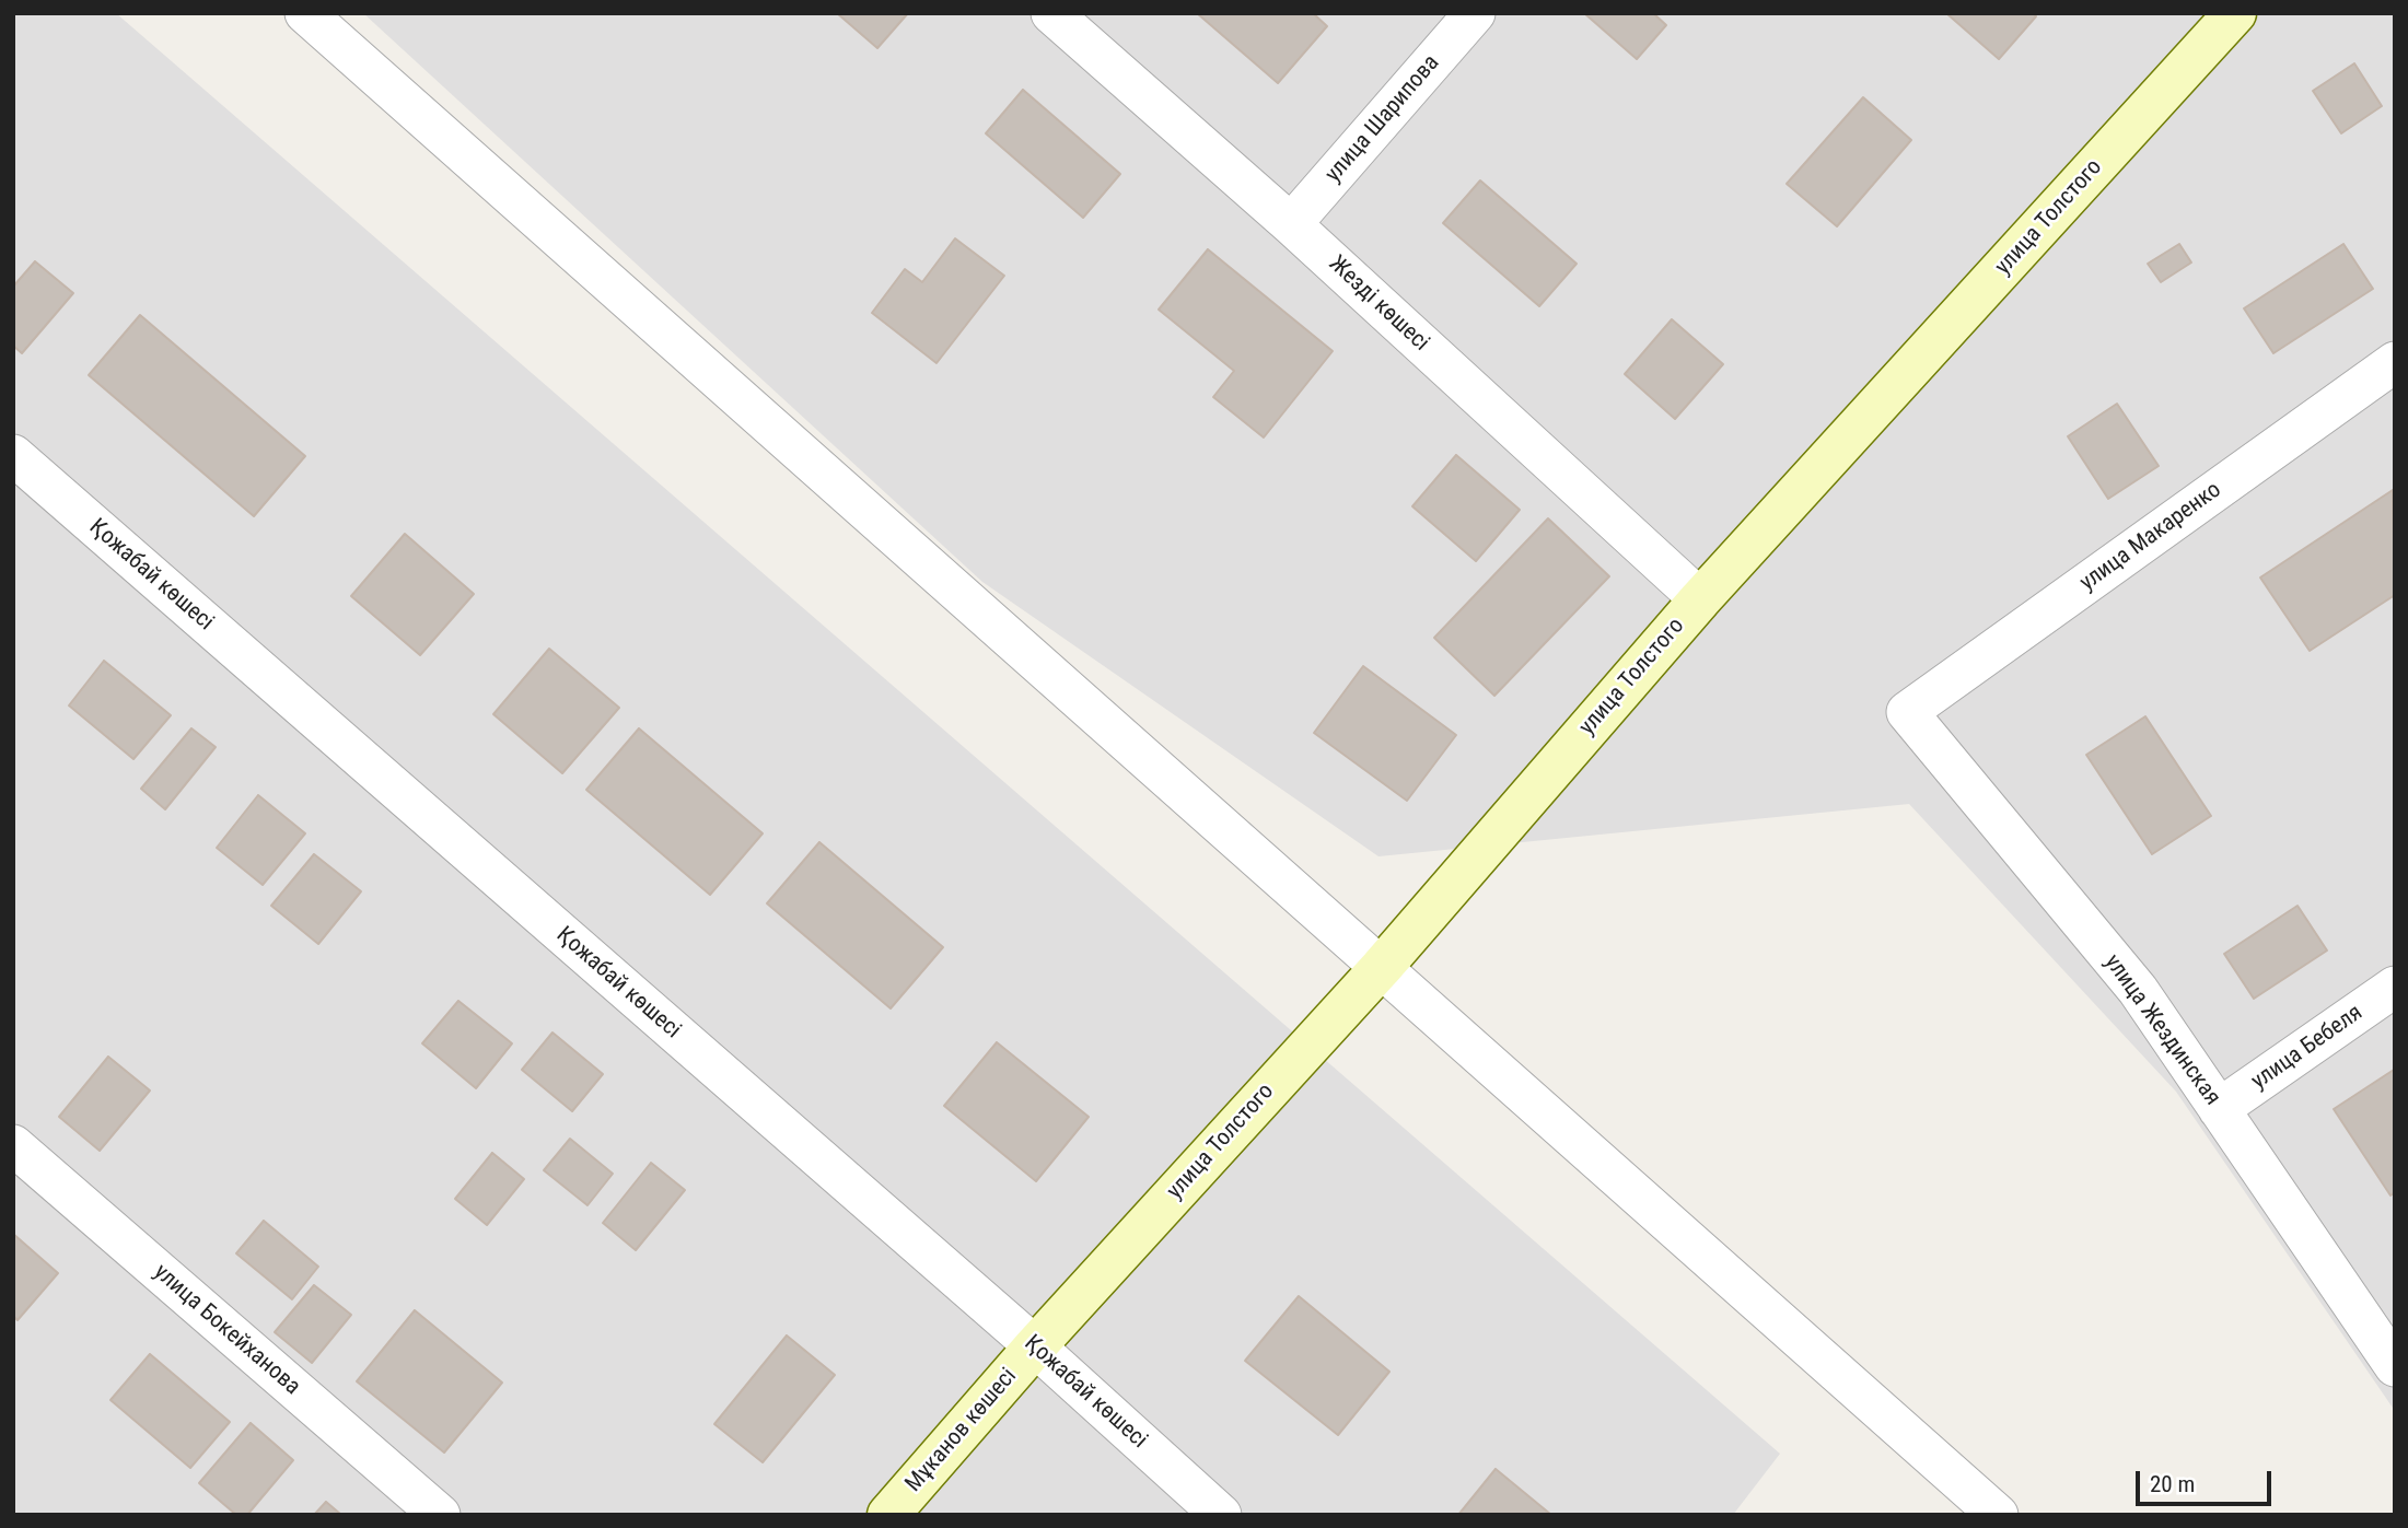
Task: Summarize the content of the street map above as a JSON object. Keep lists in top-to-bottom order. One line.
{"streets":{"street":["улица Шарипова","улица Толстого","Жезді көшесі","улица Макаренко","Қожабай көшесі","улица Жездинская","улица Бебеля","улица Бокейханова","Мұканов көшесі"]},"crossings":[["улица Шарипова","Жезді көшесі"],["улица Толстого","Жезді көшесі"],["улица Толстого","Қожабай көшесі"],["улица Толстого","Мұканов көшесі"],["улица Макаренко","улица Жездинская"],["Қожабай көшесі","Мұканов көшесі"],["улица Жездинская","улица Бебеля"]],"scale_bar":"20 m"}
